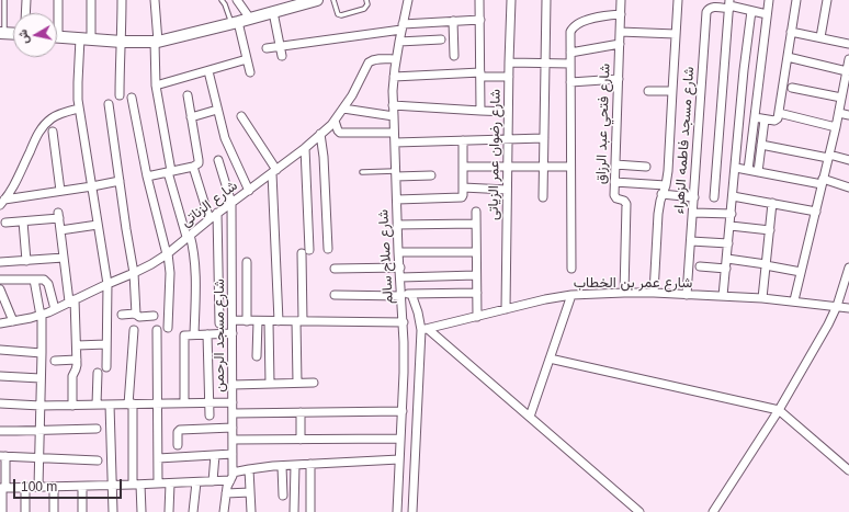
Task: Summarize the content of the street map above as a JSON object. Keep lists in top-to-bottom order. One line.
{"streets":{"street":["شارع فتحي عبد الرزاق","شارع مسجد فاطمه الزهراء","شارع رضوان عمر الزياتى","شارع الزناتى","شارع صلاح سالم","شارع عمر بن الخطاب","شارع مسجد الرحمن"]},"crossings":[["شارع فتحي عبد الرزاق","شارع عمر بن الخطاب"],["شارع مسجد فاطمه الزهراء","شارع عمر بن الخطاب"],["شارع رضوان عمر الزياتى","شارع عمر بن الخطاب"],["شارع الزناتى","شارع صلاح سالم"],["شارع الزناتى","شارع مسجد الرحمن"]],"scale_bar":"100 m","north":"left"}
